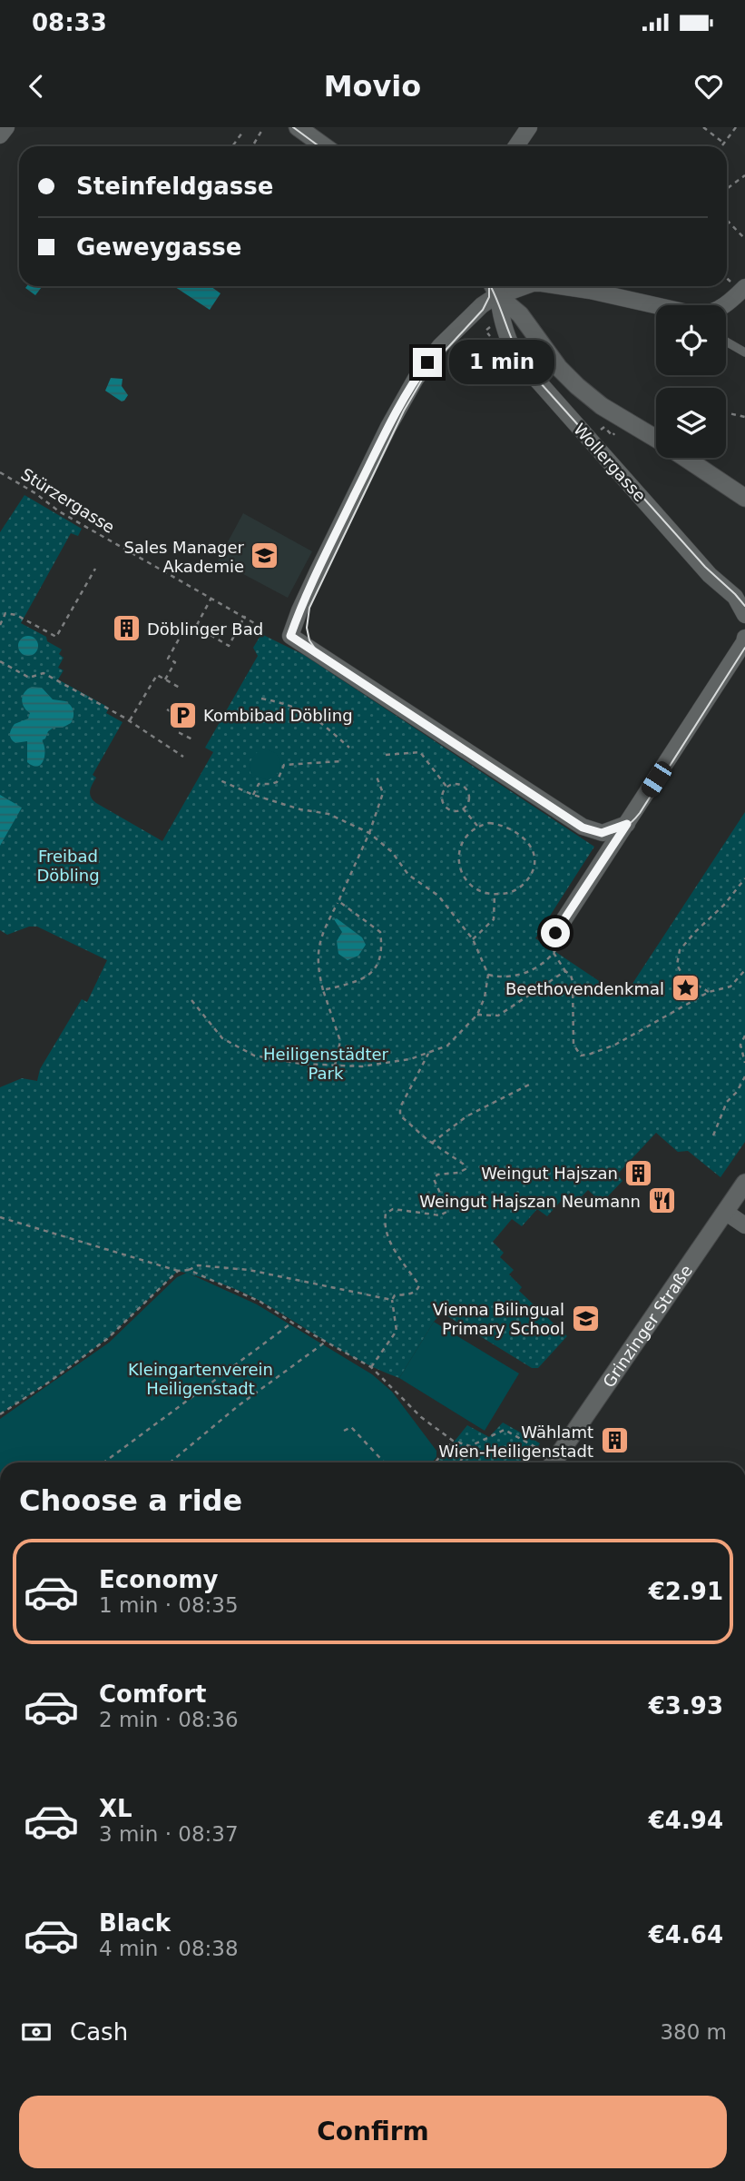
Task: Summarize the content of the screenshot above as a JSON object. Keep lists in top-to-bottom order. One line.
{"streets":{"street":["Wollergasse","Grinzinger Straße"],"path":["Stürzergasse"]},"parks":["Freibad Döbling","Heiligenstädter Park","Kleingartenverein Heiligenstadt"],"places":{"school or university":["Sales Manager Akademie","Vienna Bilingual Primary School"],"building":["Döblinger Bad","Weingut Hajszan","Wählamt Wien-Heiligenstadt"],"parking":["Kombibad Döbling"],"place":["Beethovendenkmal"],"restaurant":["Weingut Hajszan Neumann"]},"page":{"status":"08:33","header":"Movio","banner":["Steinfeldgasse","Geweygasse"],"bubble":"1 min","heading":"Choose a ride","list":[{"name":"Economy","note":"1 min · 08:35","value":"€2.91"},{"name":"Comfort","note":"2 min · 08:36","value":"€3.93"},{"name":"XL","note":"3 min · 08:37","value":"€4.94"},{"name":"Black","note":"4 min · 08:38","value":"€4.64"}],"pay":["Cash","380 m"],"buttons":"Confirm"}}
